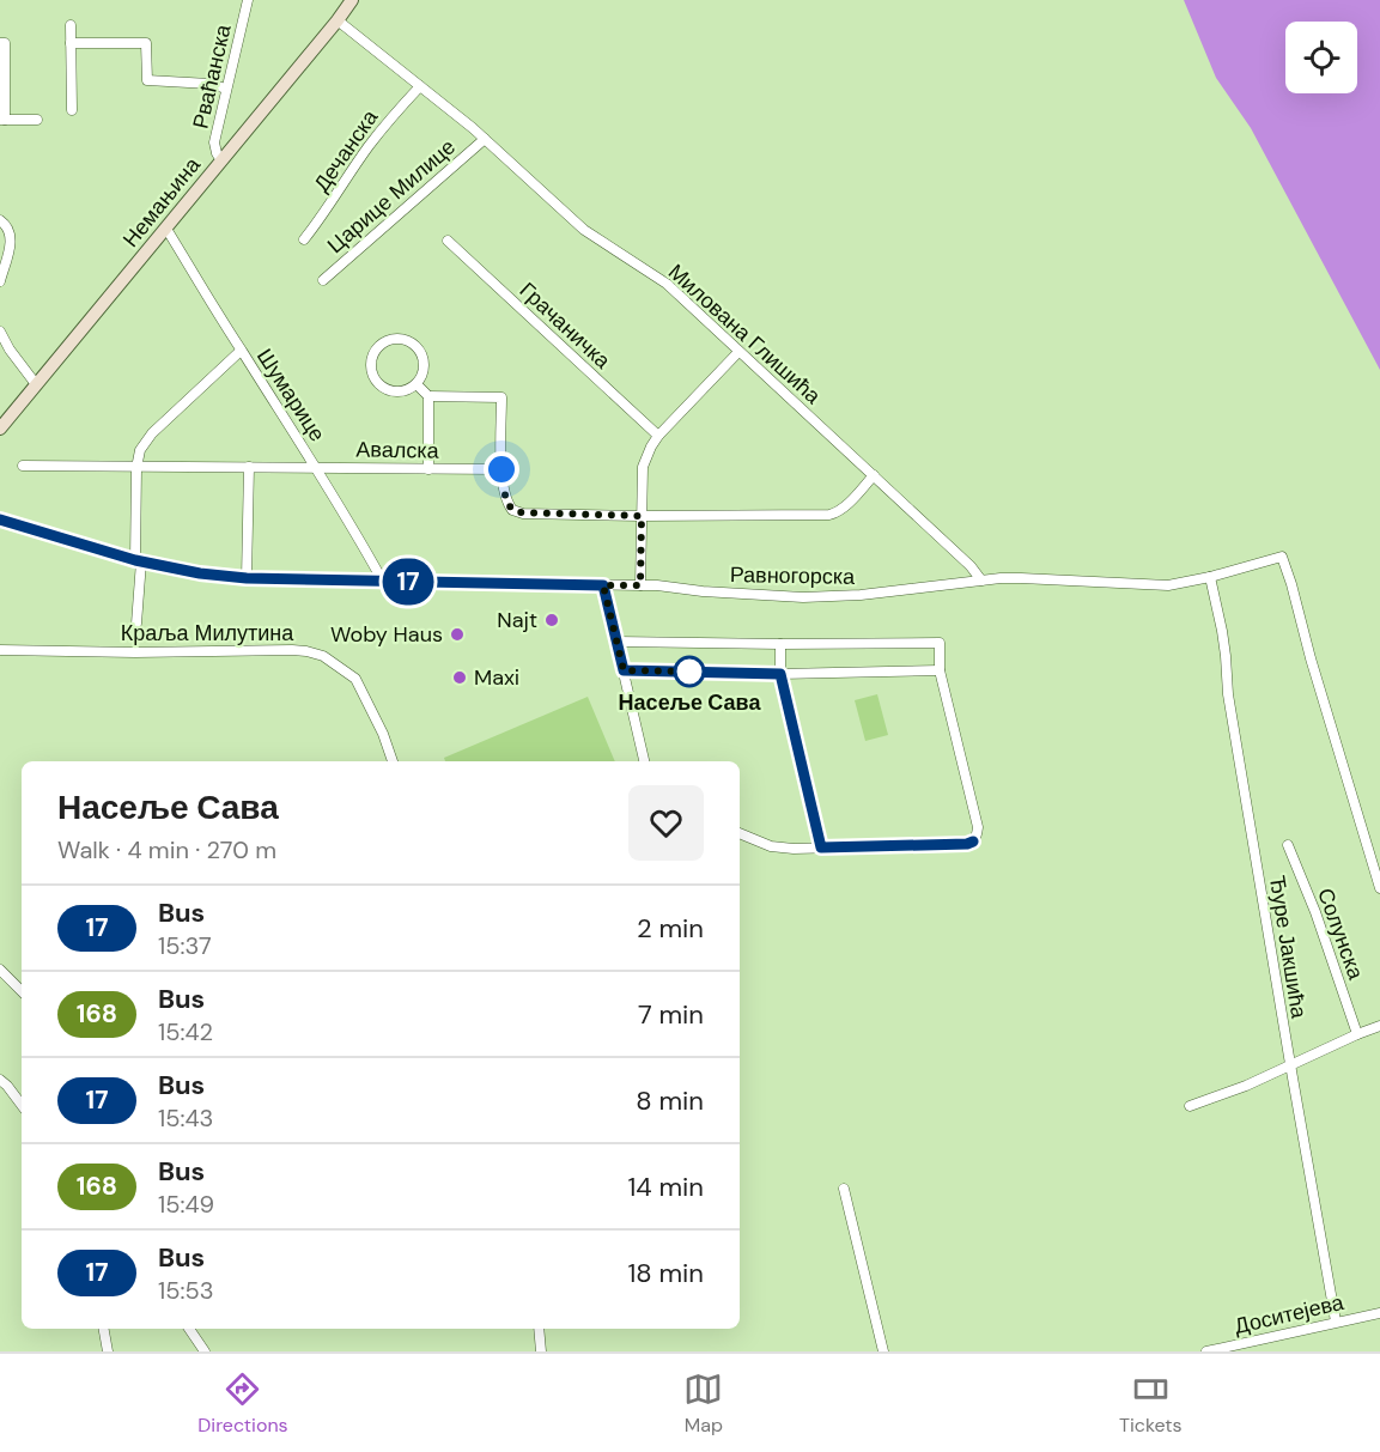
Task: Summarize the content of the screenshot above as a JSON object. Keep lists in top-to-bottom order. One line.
{"streets":{"street":["Рваћанска","Дечанска","Царице Милице","Немањина","Грачаничка","Милована Глишића","Шумарице","Авалска","Равногорска","Краља Милутина","Солунска","Ђуре Јакшића","Доситејева"]},"crossings":[["Рваћанска","Немањина"],["Дечанска","Милована Глишића"],["Царице Милице","Милована Глишића"],["Немањина","Милована Глишића"],["Немањина","Шумарице"],["Милована Глишића","Равногорска"],["Шумарице","Авалска"],["Шумарице","Равногорска"],["Равногорска","Ђуре Јакшића"],["Ђуре Јакшића","Доситејева"]],"places":["Najt","Woby Haus","Насеље Сава","Maxi"],"lines":["bus line 17"],"page":{"on_map":"17","heading":["Насеље Сава","Walk · 4 min · 270 m"],"list":[{"mark":"17","name":"Bus","note":"15:37","value":"2 min"},{"mark":"168","name":"Bus","note":"15:42","value":"7 min"},{"mark":"17","name":"Bus","note":"15:43","value":"8 min"},{"mark":"168","name":"Bus","note":"15:49","value":"14 min"},{"mark":"17","name":"Bus","note":"15:53","value":"18 min"}],"tabs":["Directions","Map","Tickets"]}}
